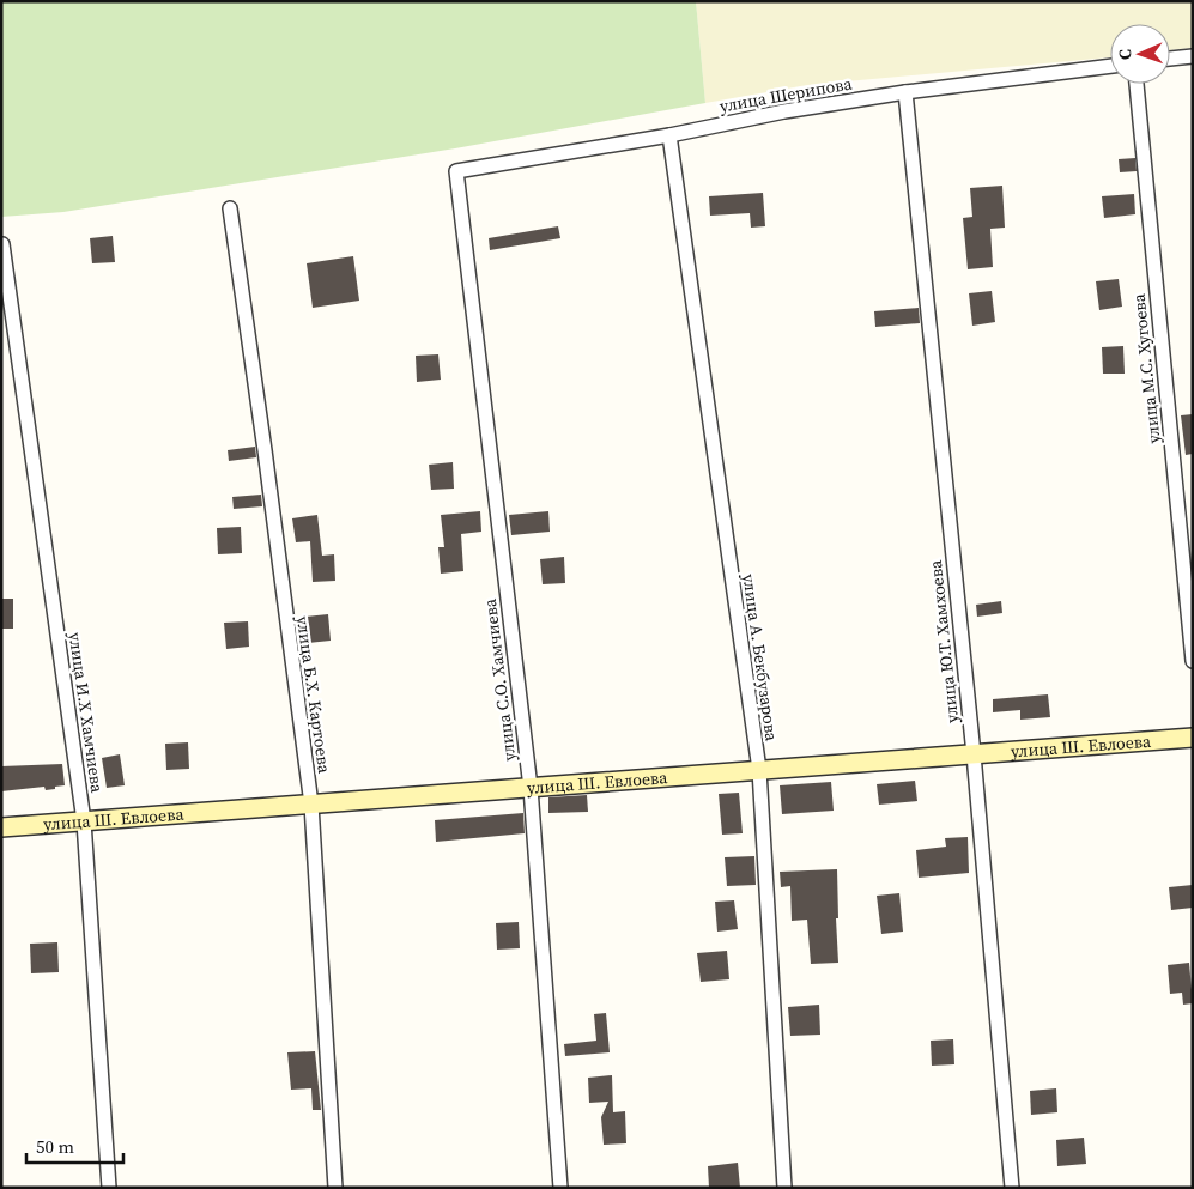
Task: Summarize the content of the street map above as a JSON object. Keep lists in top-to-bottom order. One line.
{"streets":{"street":["улица Шерипова","улица М.С. Хугоева","улица Ю.Т. Хамхоева","улица А. Бекбузарова","улица С.О. Хамчиева","улица Б.Х. Картоева","улица И.Х Хамчиева","улица Ш. Евлоева"]},"crossings":[["улица Шерипова","улица Ю.Т. Хамхоева"],["улица Шерипова","улица А. Бекбузарова"],["улица Шерипова","улица С.О. Хамчиева"],["улица Ю.Т. Хамхоева","улица Ш. Евлоева"],["улица А. Бекбузарова","улица Ш. Евлоева"],["улица С.О. Хамчиева","улица Ш. Евлоева"],["улица Б.Х. Картоева","улица Ш. Евлоева"],["улица И.Х Хамчиева","улица Ш. Евлоева"]],"scale_bar":"50 m","north":"left"}
